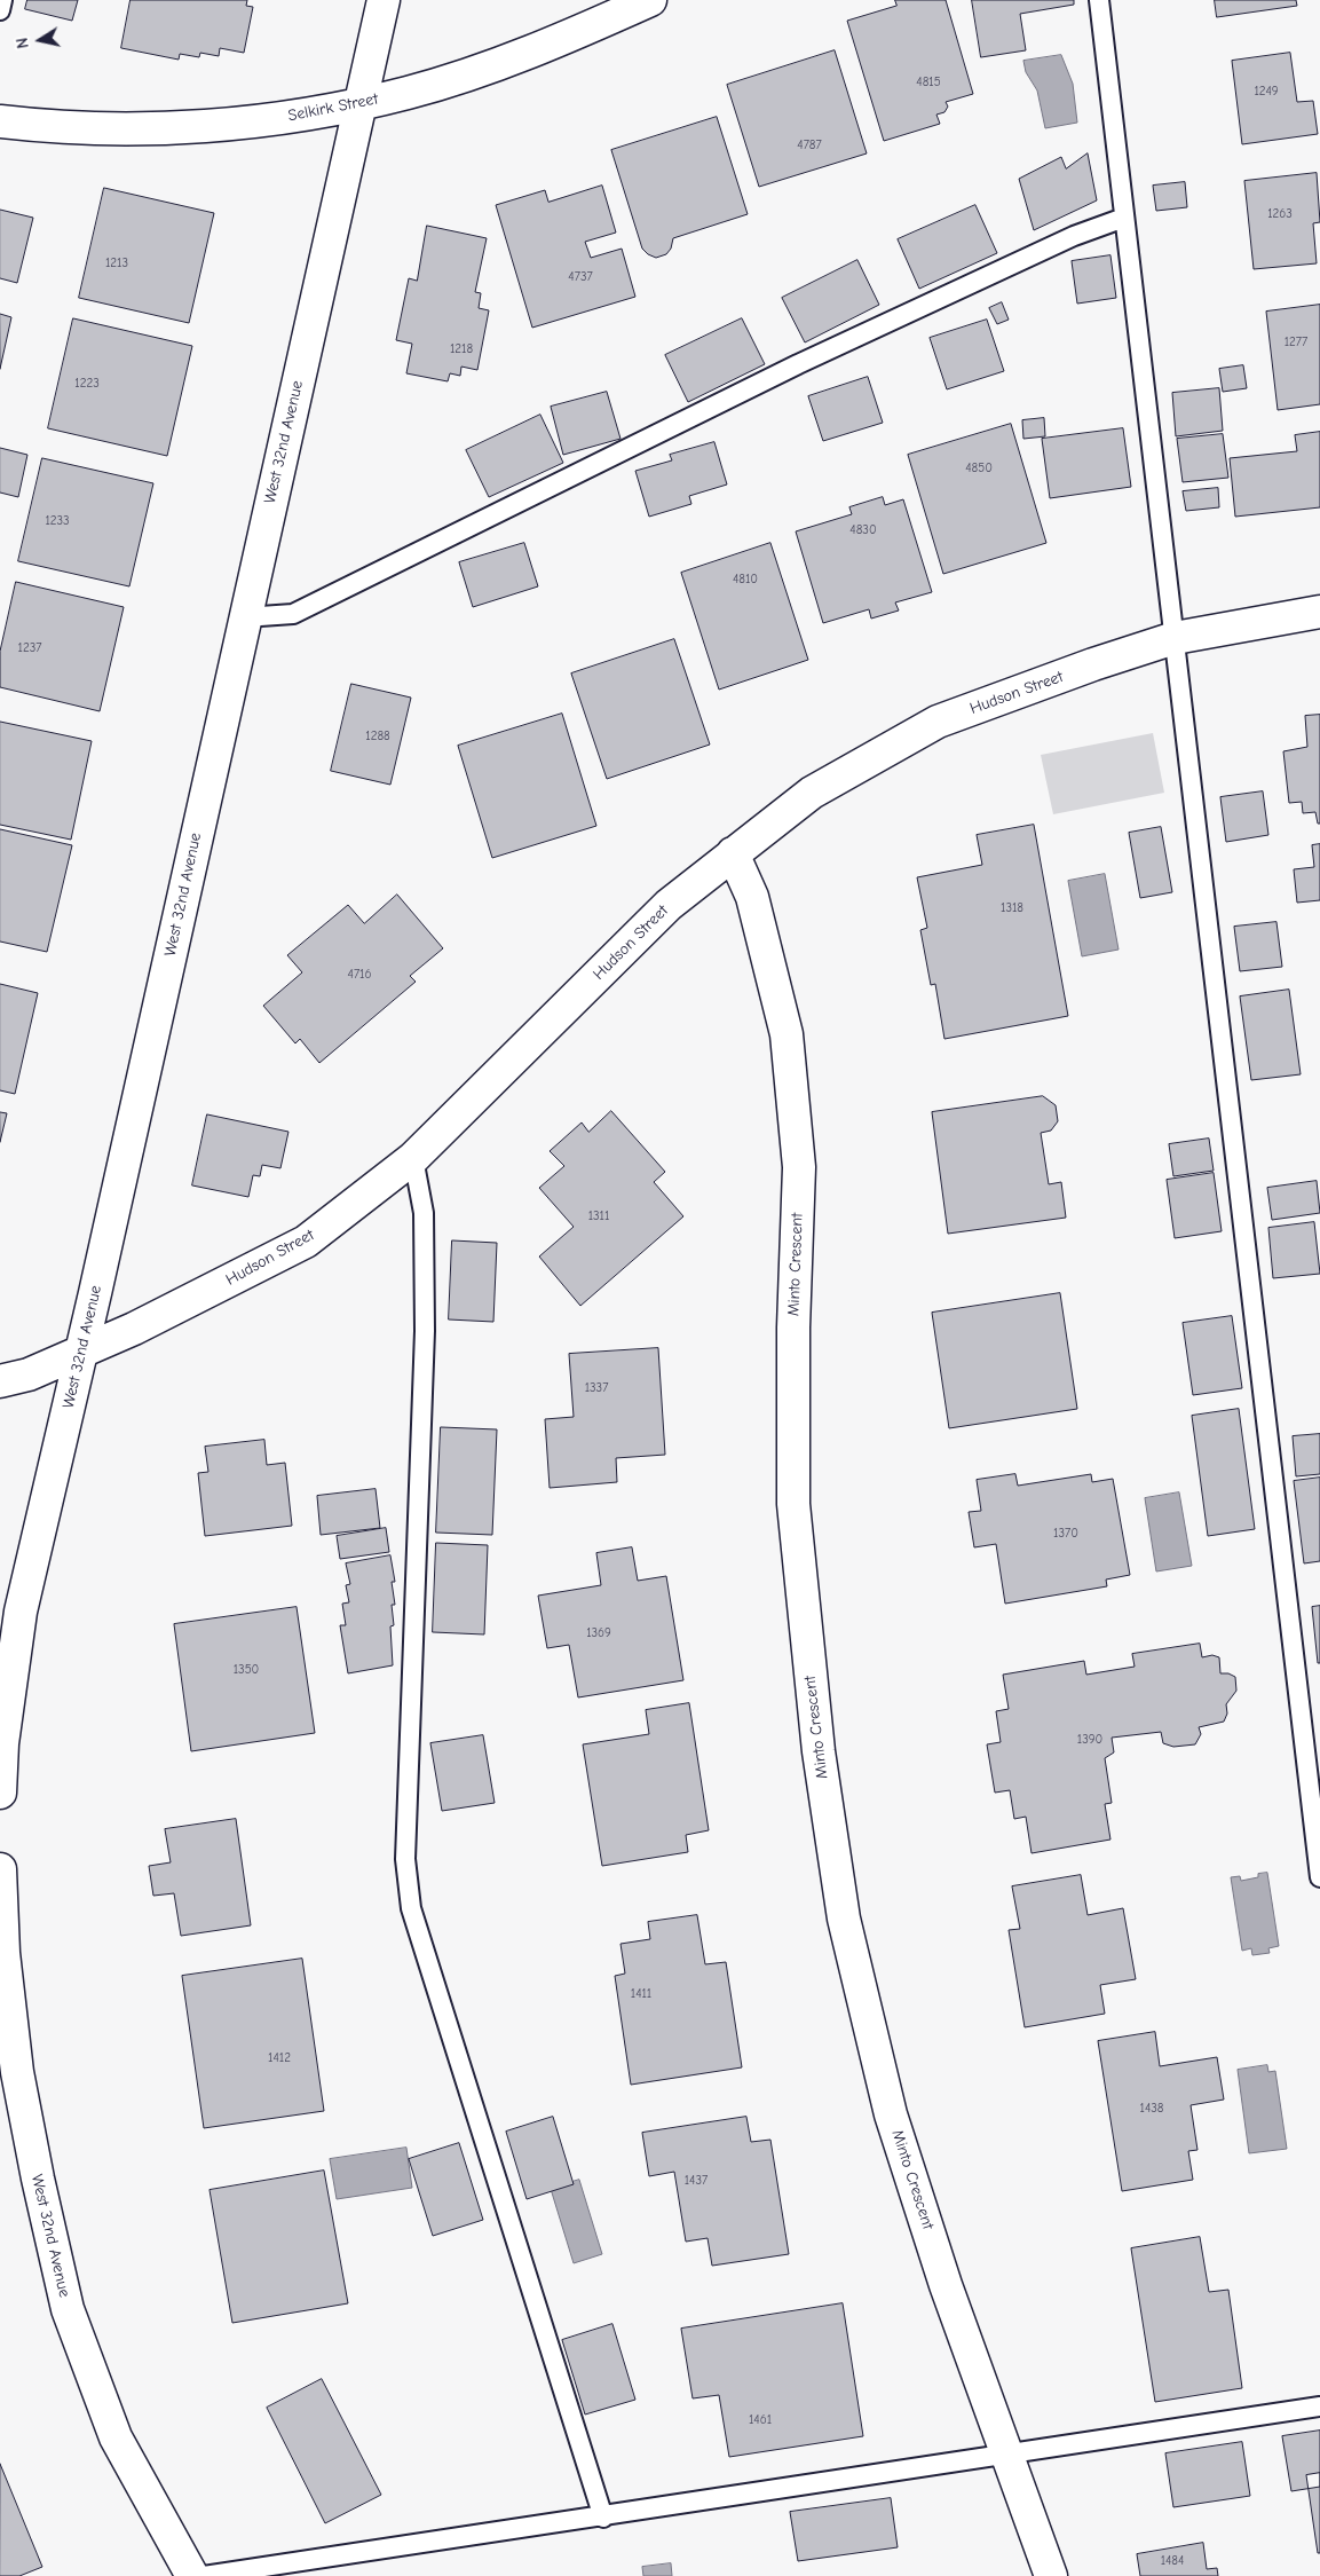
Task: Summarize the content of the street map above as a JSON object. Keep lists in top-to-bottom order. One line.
{"streets":{"street":["Selkirk Street","West 32nd Avenue","Hudson Street","Minto Crescent"]},"crossings":[["Selkirk Street","West 32nd Avenue"],["West 32nd Avenue","Hudson Street"],["Hudson Street","Minto Crescent"]],"house_numbers":["4815","1249","4787","1263","1213","4737","1277","1218","1223","4850","1233","4830","4810","1237","1288","1318","4716","1311","1337","1370","1369","1350","1390","1411","1412","1438","1437","1461","1484"],"north":"left"}
